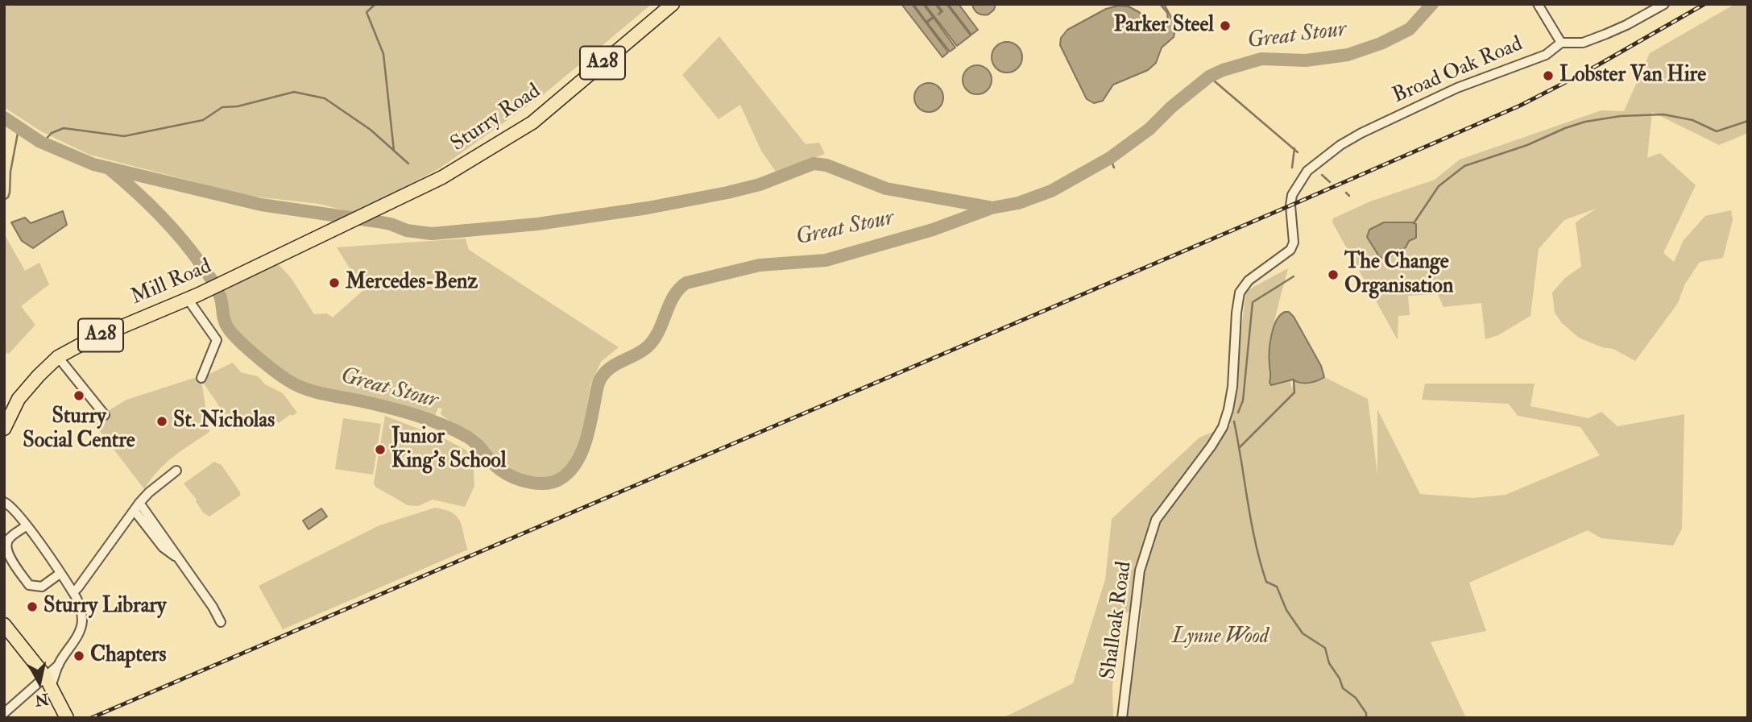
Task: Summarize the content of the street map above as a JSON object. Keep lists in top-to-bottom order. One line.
{"streets":{"highway":["A28","Sturry Road","Mill Road"],"street":["Broad Oak Road","Shalloak Road"]},"crossings":[["A28","Mill Road"],["Broad Oak Road","Shalloak Road"],["Sturry Road","Mill Road"]],"water":["Great Stour"],"parks":["Lynne Wood"],"places":["Parker Steel","Lobster Van Hire","The Change Organisation","Mercedes-Benz","Sturry Social Centre","St. Nicholas","Junior King's School","Sturry Library","Chapters"],"north":"bottom"}
